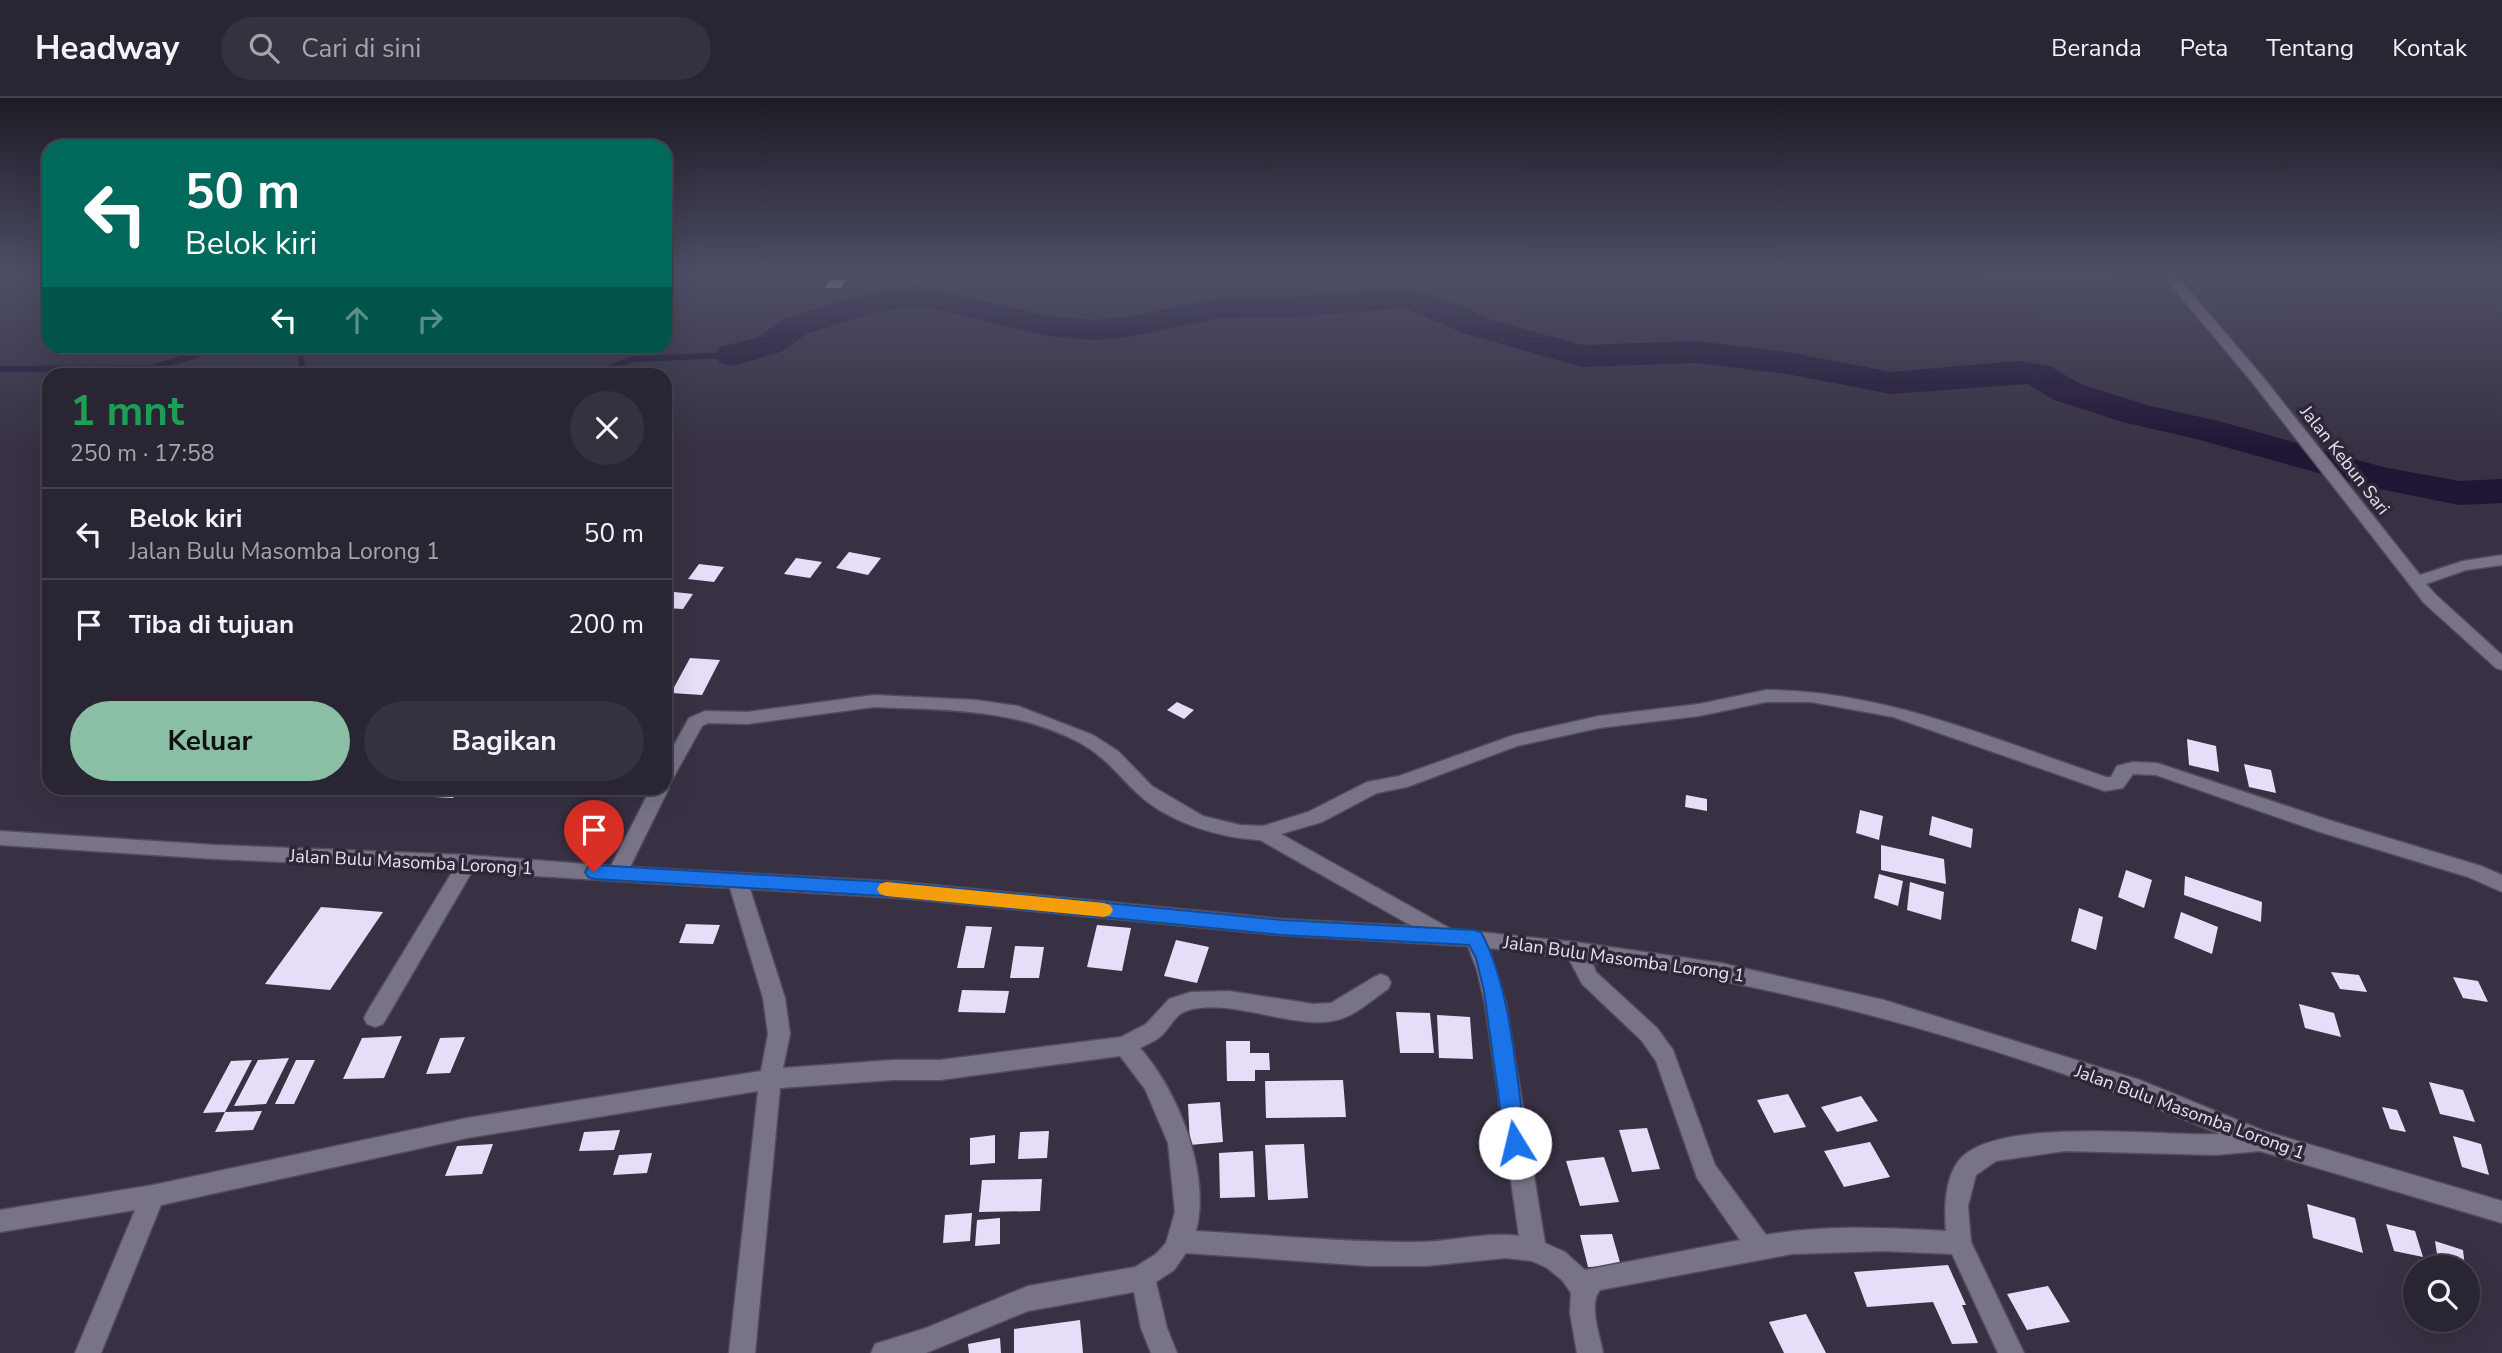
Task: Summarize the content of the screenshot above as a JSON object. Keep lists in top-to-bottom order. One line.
{"streets":{"street":["Jalan Kebun Sari","Jalan Bulu Masomba Lorong 1"]},"page":{"header":"Headway","search":"Cari di sini","nav":["Beranda","Peta","Tentang","Kontak"],"turn":["50 m","Belok kiri"],"heading":["1 mnt","250 m · 17:58"],"list":[{"name":"Belok kiri","note":"Jalan Bulu Masomba Lorong 1","value":"50 m"},{"name":"Tiba di tujuan","value":"200 m"}],"buttons":["Keluar","Bagikan"]}}
